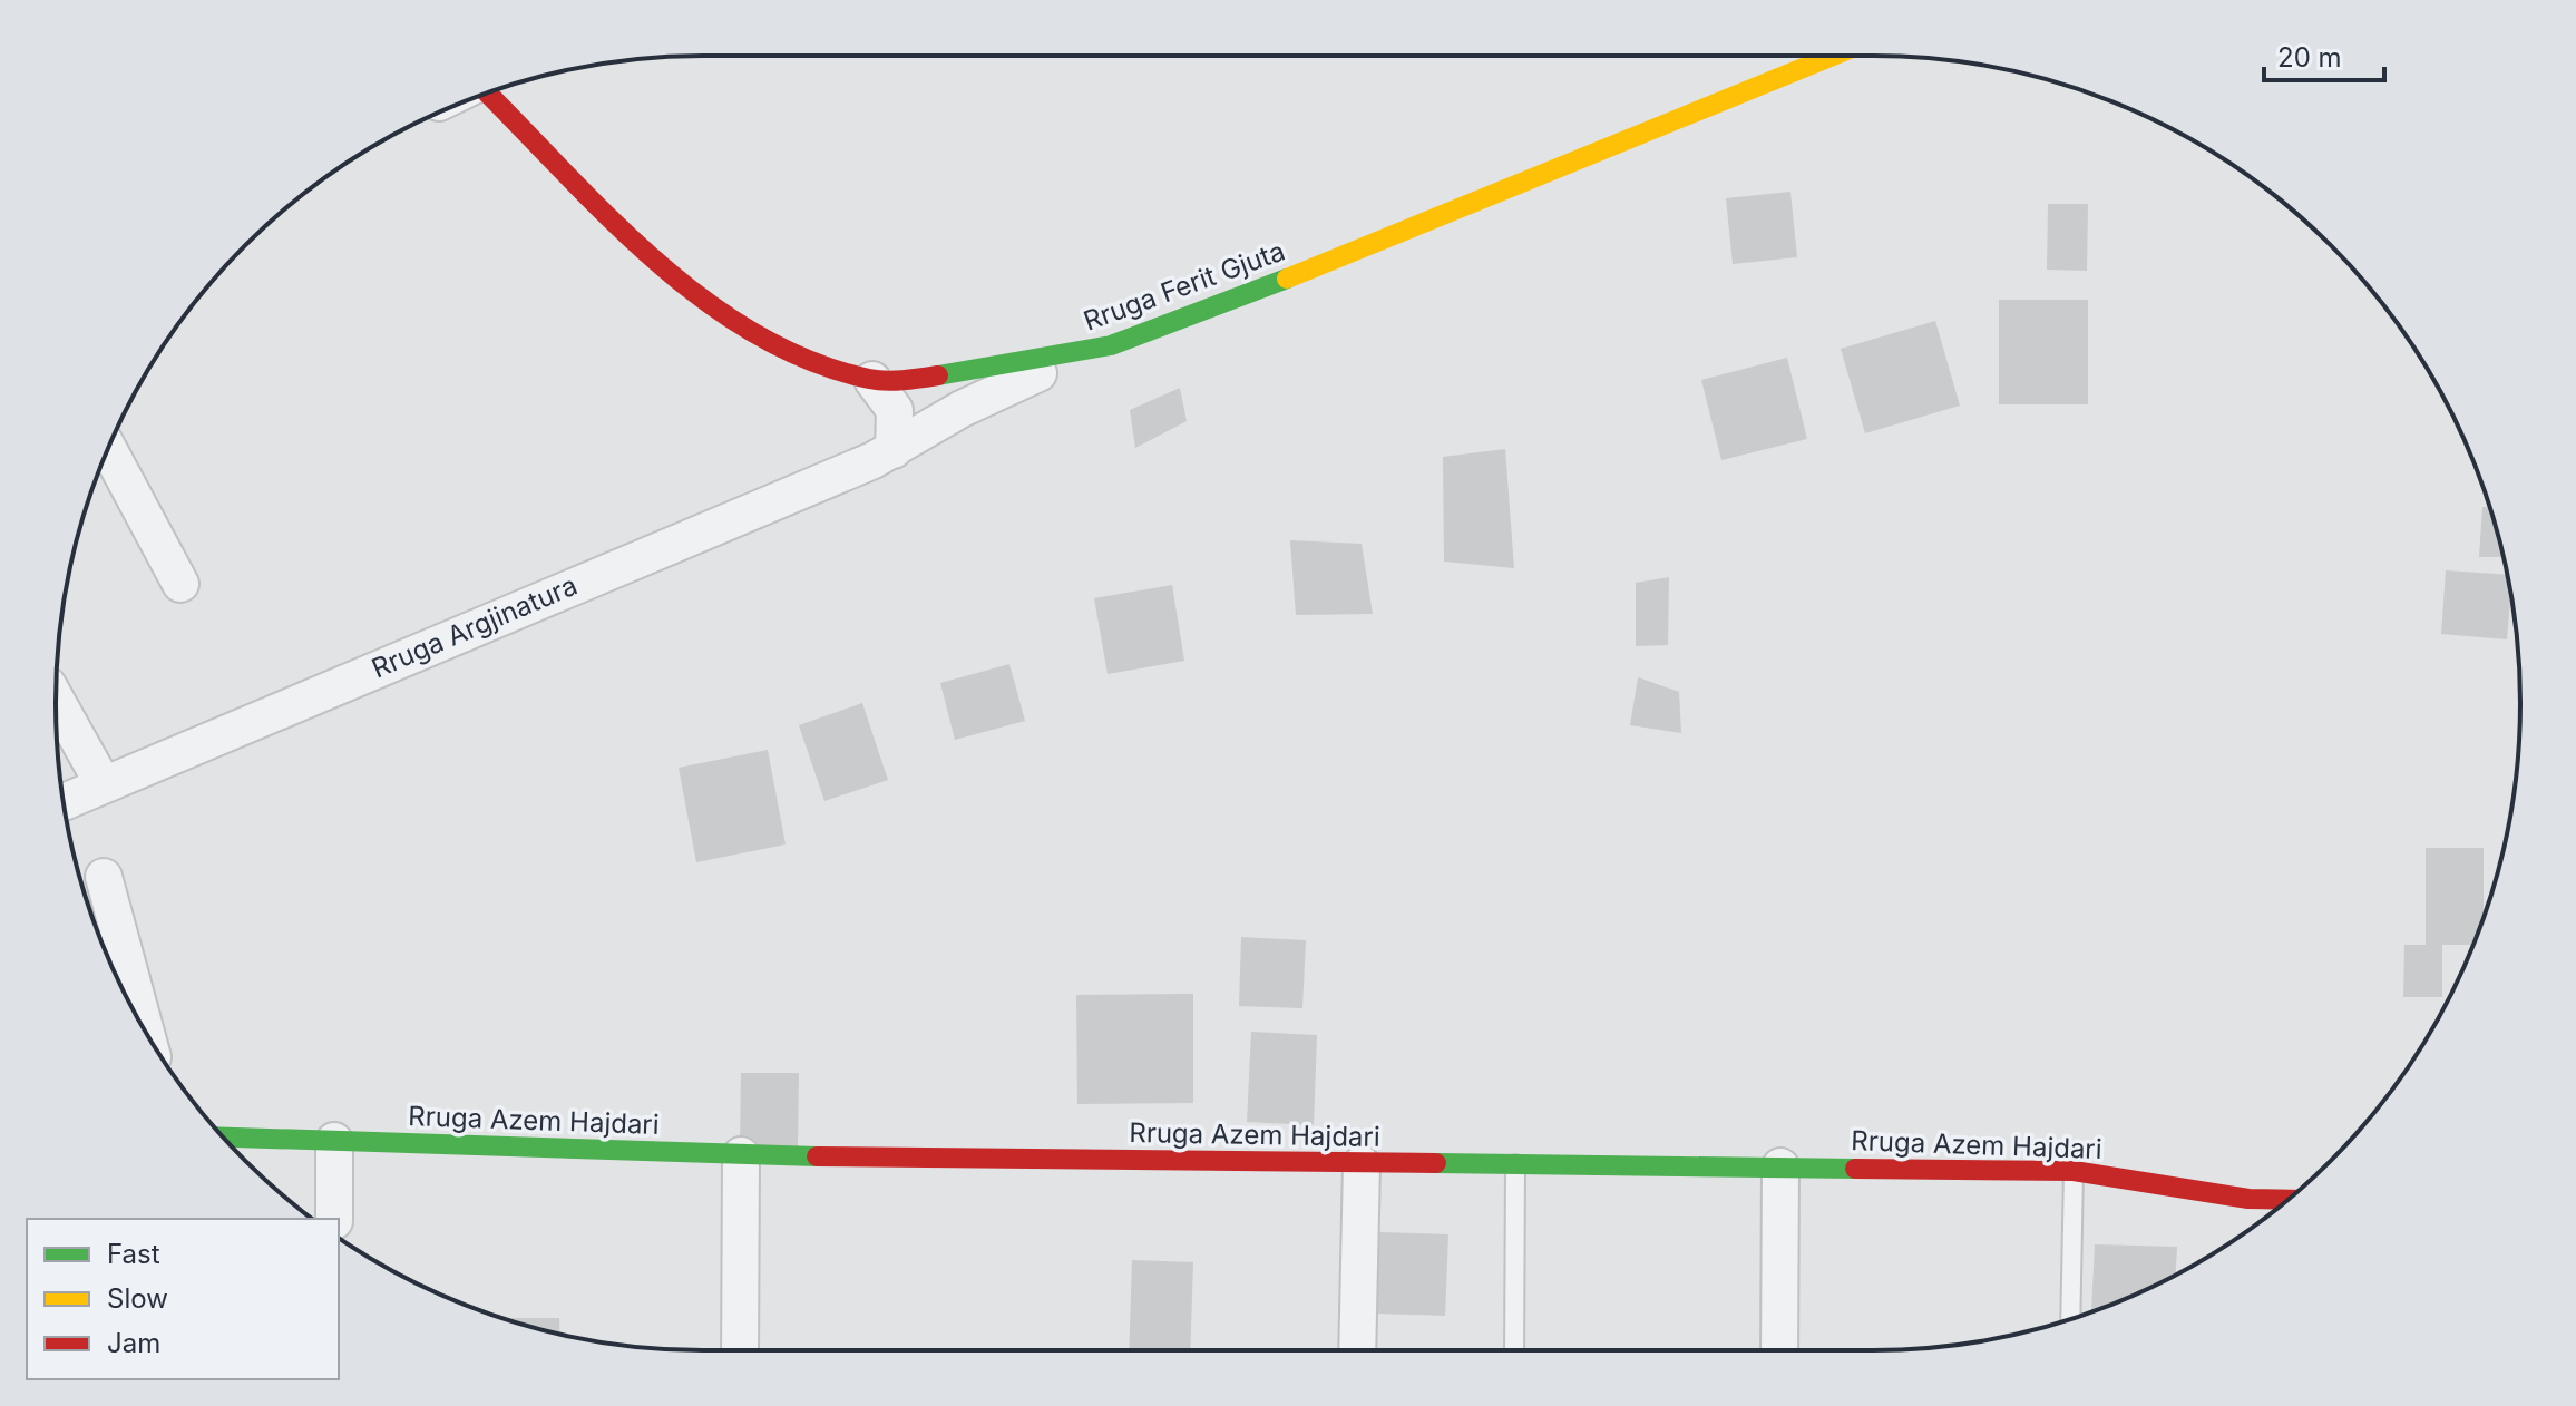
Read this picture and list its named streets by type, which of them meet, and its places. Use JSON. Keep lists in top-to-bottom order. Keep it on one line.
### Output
{"streets":{"street":["Rruga Ferit Gjuta","Rruga Argjinatura","Rruga Azem Hajdari"]},"crossings":[["Rruga Ferit Gjuta","Rruga Argjinatura"]],"legend":["Fast","Slow","Jam"],"scale_bar":"20 m"}
